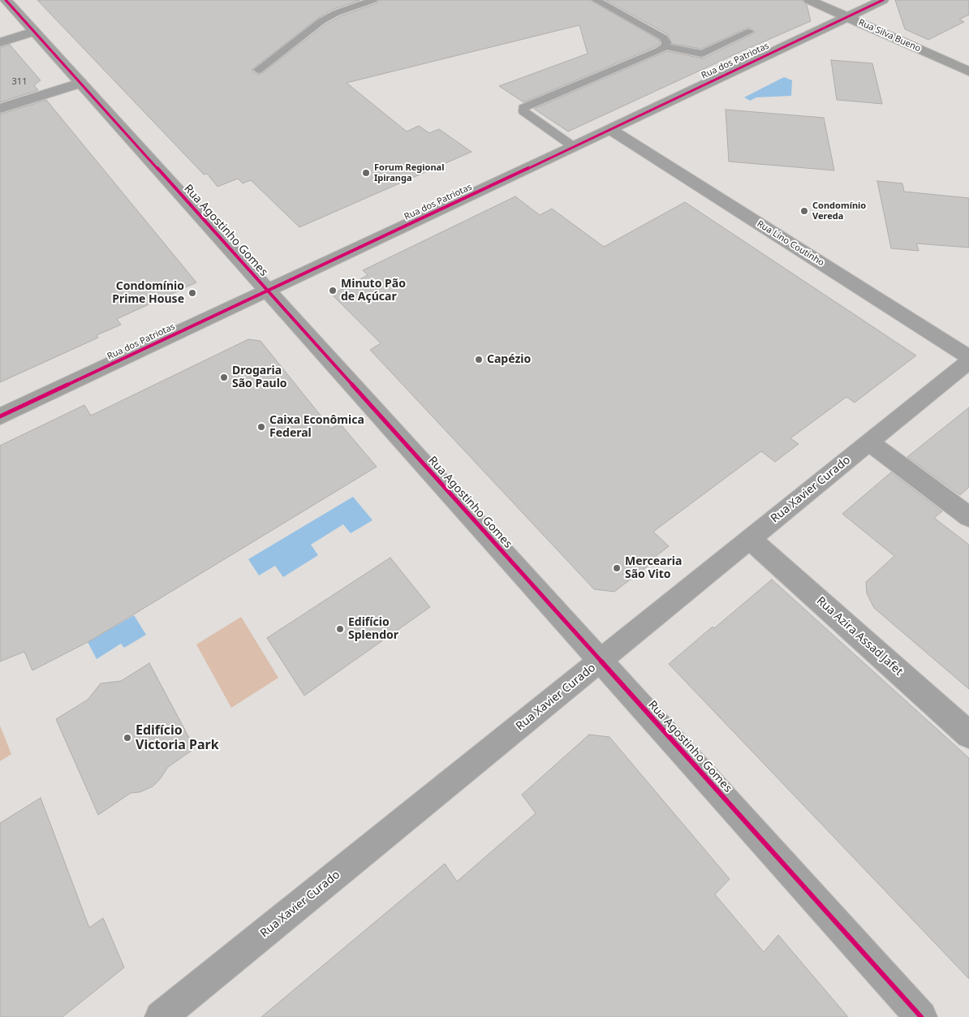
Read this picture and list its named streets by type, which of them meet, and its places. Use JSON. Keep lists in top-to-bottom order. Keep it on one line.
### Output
{"streets":{"main road":["Rua Silva Bueno","Rua dos Patriotas"],"street":["Rua Agostinho Gomes","Rua Lino Coutinho","Rua Xavier Curado","Rua Azira Assad Jafet"]},"crossings":[["Rua Silva Bueno","Rua dos Patriotas"],["Rua dos Patriotas","Rua Agostinho Gomes"],["Rua dos Patriotas","Rua Lino Coutinho"],["Rua Agostinho Gomes","Rua Xavier Curado"],["Rua Xavier Curado","Rua Azira Assad Jafet"]],"places":["Forum Regional Ipiranga","Condomínio Vereda","Minuto Pão de Açúcar","Condomínio Prime House","Capézio","Drogaria São Paulo","Caixa Econômica Federal","Mercearia São Vito","Edifício Splendor","Edifício Victoria Park"],"house_numbers":["311"]}
